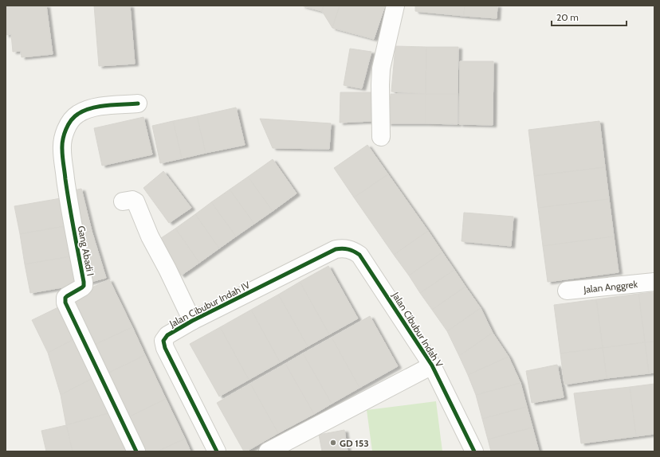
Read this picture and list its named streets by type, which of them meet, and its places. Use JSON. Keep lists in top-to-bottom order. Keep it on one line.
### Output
{"streets":{"street":["Gang Abadi I","Jalan Anggrek","Jalan Cibubur Indah IV","Jalan Cibubur Indah V"]},"crossings":[["Jalan Cibubur Indah IV","Jalan Cibubur Indah V"]],"places":["GD 153"],"scale_bar":"20 m"}
